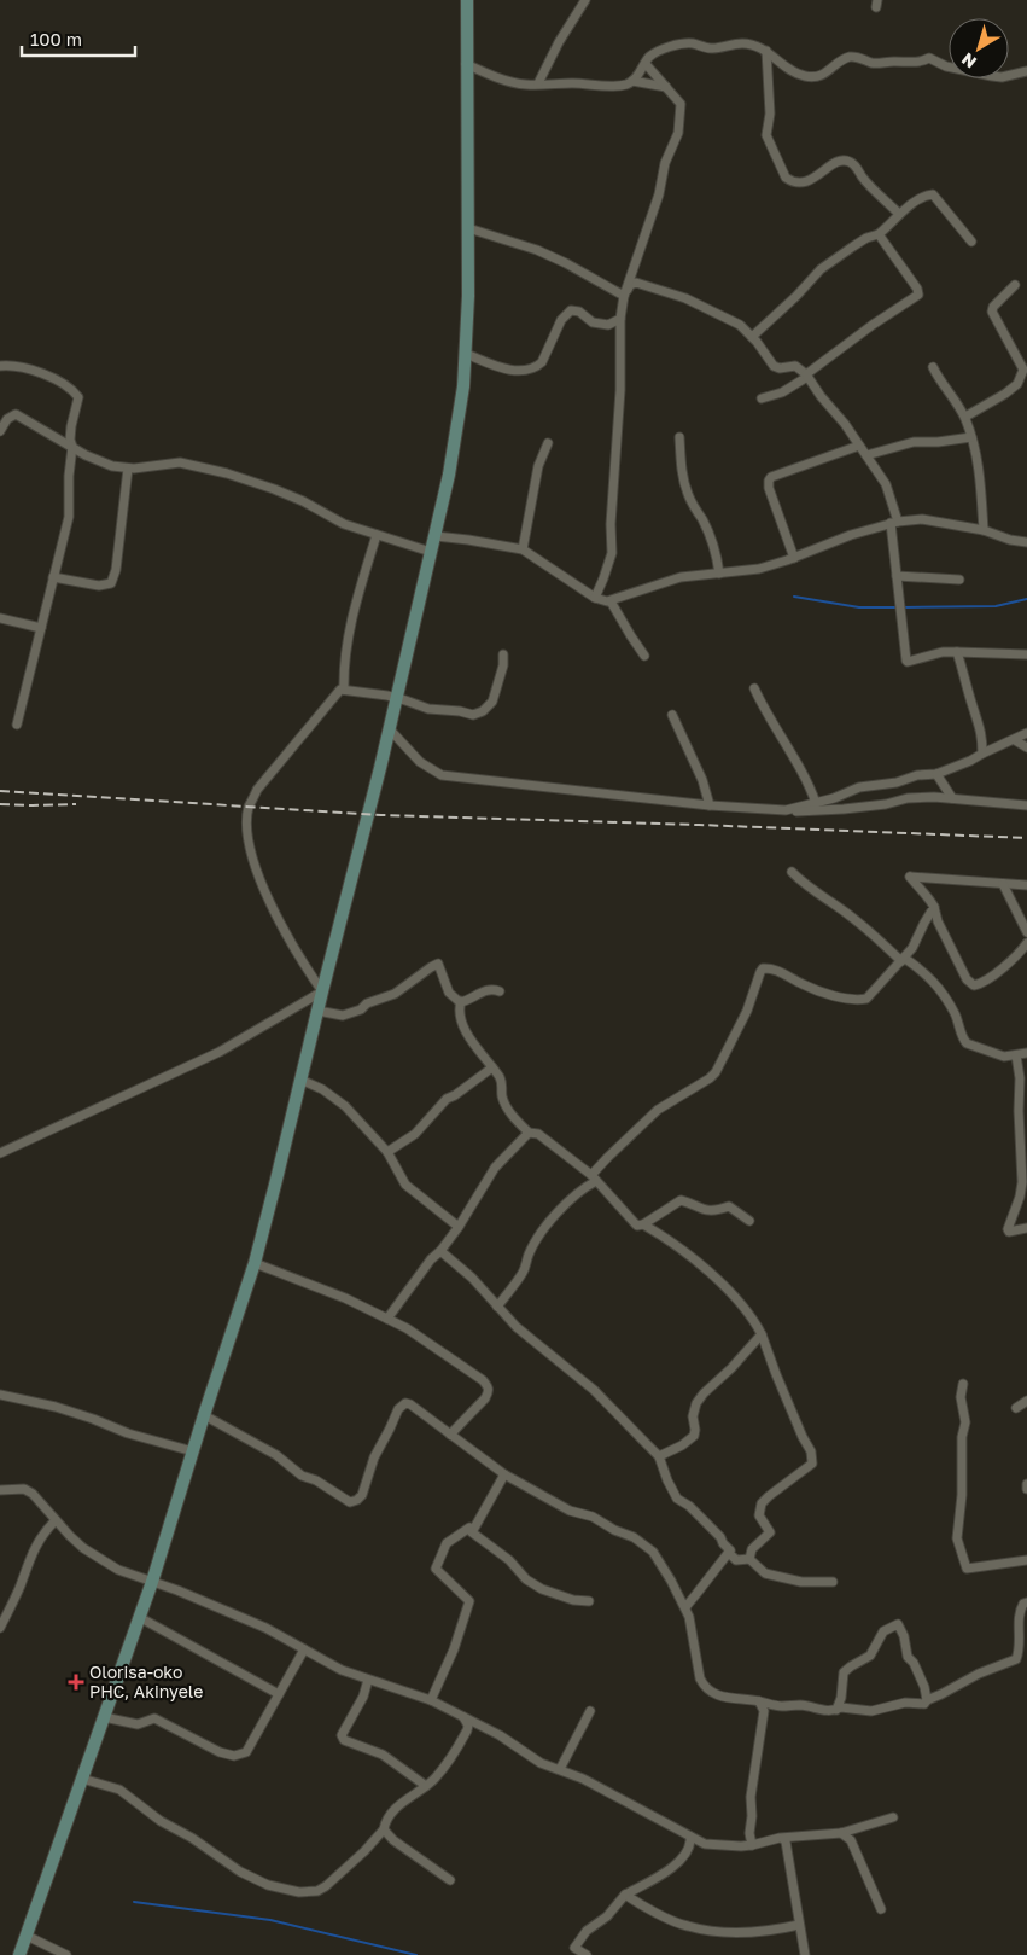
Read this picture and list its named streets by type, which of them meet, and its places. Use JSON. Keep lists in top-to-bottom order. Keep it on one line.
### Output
{"places":{"health":["Olorisa-oko PHC, Akinyele"]},"scale_bar":"100 m","north":"bottom left"}
